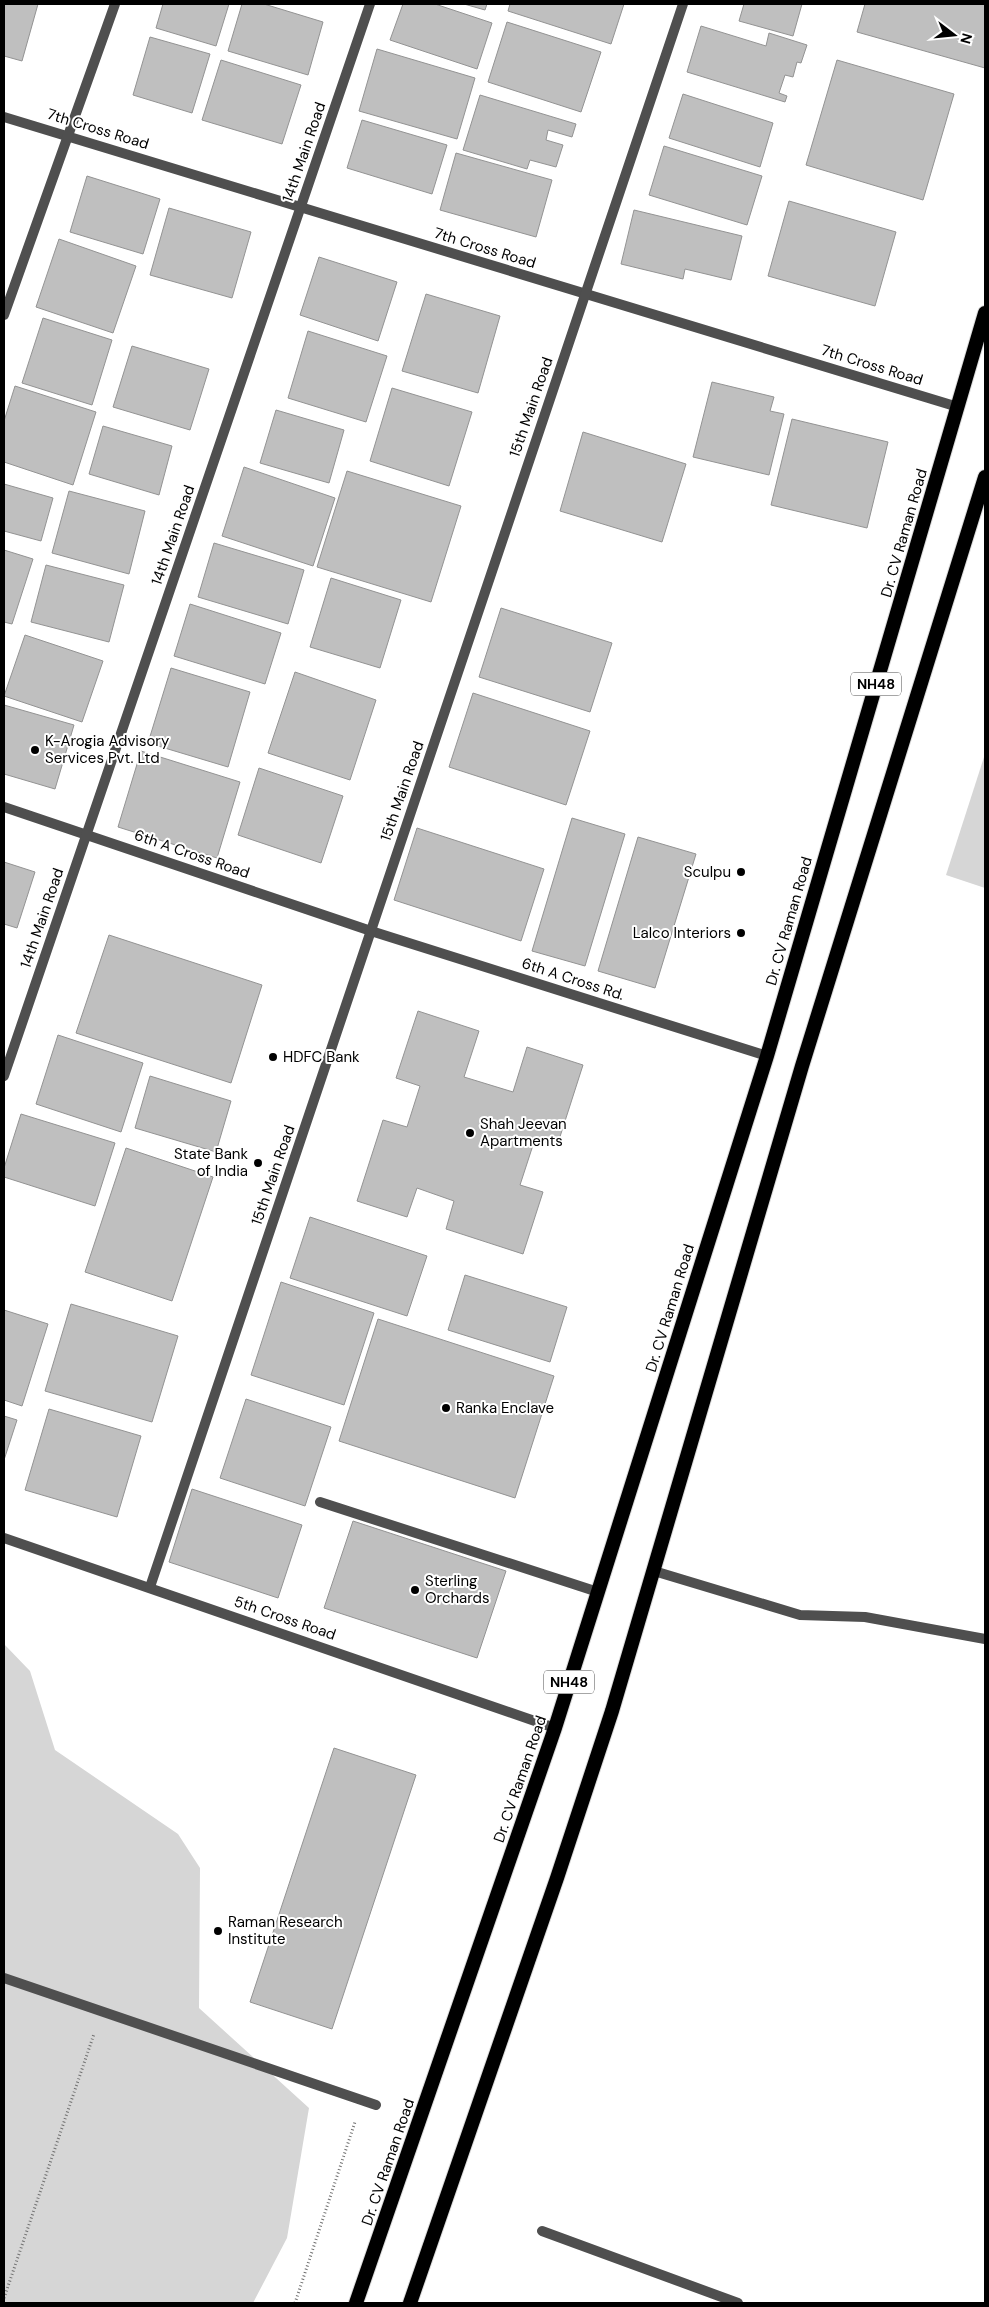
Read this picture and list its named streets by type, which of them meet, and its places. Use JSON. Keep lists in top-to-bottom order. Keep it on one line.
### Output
{"streets":{"highway":["Dr. CV Raman Road","NH48"],"street":["7th Cross Road","14th Main Road","15th Main Road","6th A Cross Road","6th A Cross Rd.","5th Cross Road"]},"crossings":[["7th Cross Road","14th Main Road"],["7th Cross Road","15th Main Road"],["7th Cross Road","Dr. CV Raman Road"],["14th Main Road","6th A Cross Road"],["15th Main Road","6th A Cross Road"],["15th Main Road","6th A Cross Rd."],["15th Main Road","5th Cross Road"],["Dr. CV Raman Road","6th A Cross Rd."],["Dr. CV Raman Road","5th Cross Road"],["6th A Cross Road","6th A Cross Rd."]],"places":["K-Arogia Advisory Services Pvt. Ltd","Sculpu","Lalco Interiors","HDFC Bank","Shah Jeevan Apartments","State Bank of India","Ranka Enclave","Sterling Orchards","Raman Research Institute"],"north":"right"}
